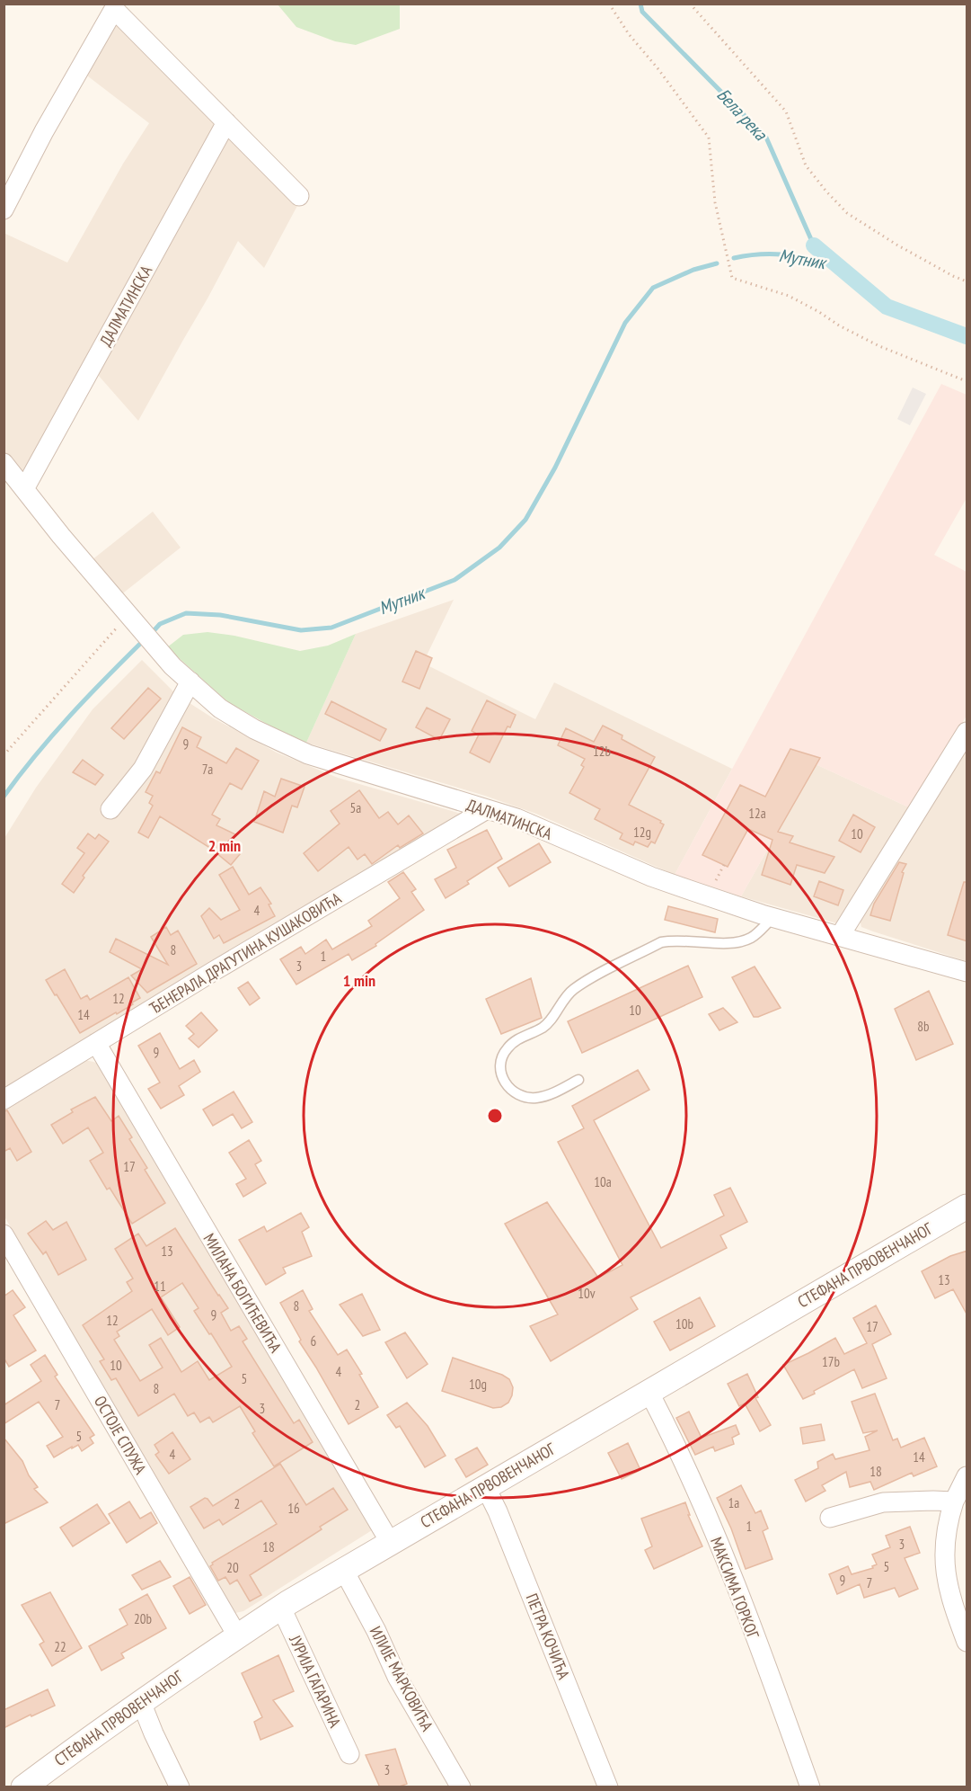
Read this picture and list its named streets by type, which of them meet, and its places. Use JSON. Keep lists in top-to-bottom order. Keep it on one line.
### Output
{"streets":{"street":["ДАЛМАТИНСКА","ЂЕНЕРАЛА ДРАГУТИНА КУШАКОВИЋА","СТЕФАНА ПРВОВЕНЧАНОГ","МИЛАНА БОГИЋЕВИЋА","ОСТОЈЕ СПУЖА","МАКСИМА ГОРКОГ","ПЕТРА КОЧИЋА","ИЛИЈЕ МАРКОВИЋА","ЈУРИЈА ГАГАРИНА"]},"crossings":[["ДАЛМАТИНСКА","ЂЕНЕРАЛА ДРАГУТИНА КУШАКОВИЋА"],["ЂЕНЕРАЛА ДРАГУТИНА КУШАКОВИЋА","МИЛАНА БОГИЋЕВИЋА"],["СТЕФАНА ПРВОВЕНЧАНОГ","МИЛАНА БОГИЋЕВИЋА"],["СТЕФАНА ПРВОВЕНЧАНОГ","ОСТОЈЕ СПУЖА"],["СТЕФАНА ПРВОВЕНЧАНОГ","МАКСИМА ГОРКОГ"],["СТЕФАНА ПРВОВЕНЧАНОГ","ПЕТРА КОЧИЋА"],["СТЕФАНА ПРВОВЕНЧАНОГ","ИЛИЈЕ МАРКОВИЋА"],["СТЕФАНА ПРВОВЕНЧАНОГ","ЈУРИЈА ГАГАРИНА"]],"water":["Бела река","Мутник"],"house_numbers":["9","12b","7a","5a","12a","12g","10","4","8","1","3","12","10","14","8b","9","17","10a","13","13","11","10v","8","9","12","10b","17","6","17b","10","4","5","10g","8","7","2","3","5","4","14","18","1a","2","16","1","3","18","5","20","9","7","20b","22","3"],"rings":["2 min","1 min"]}
